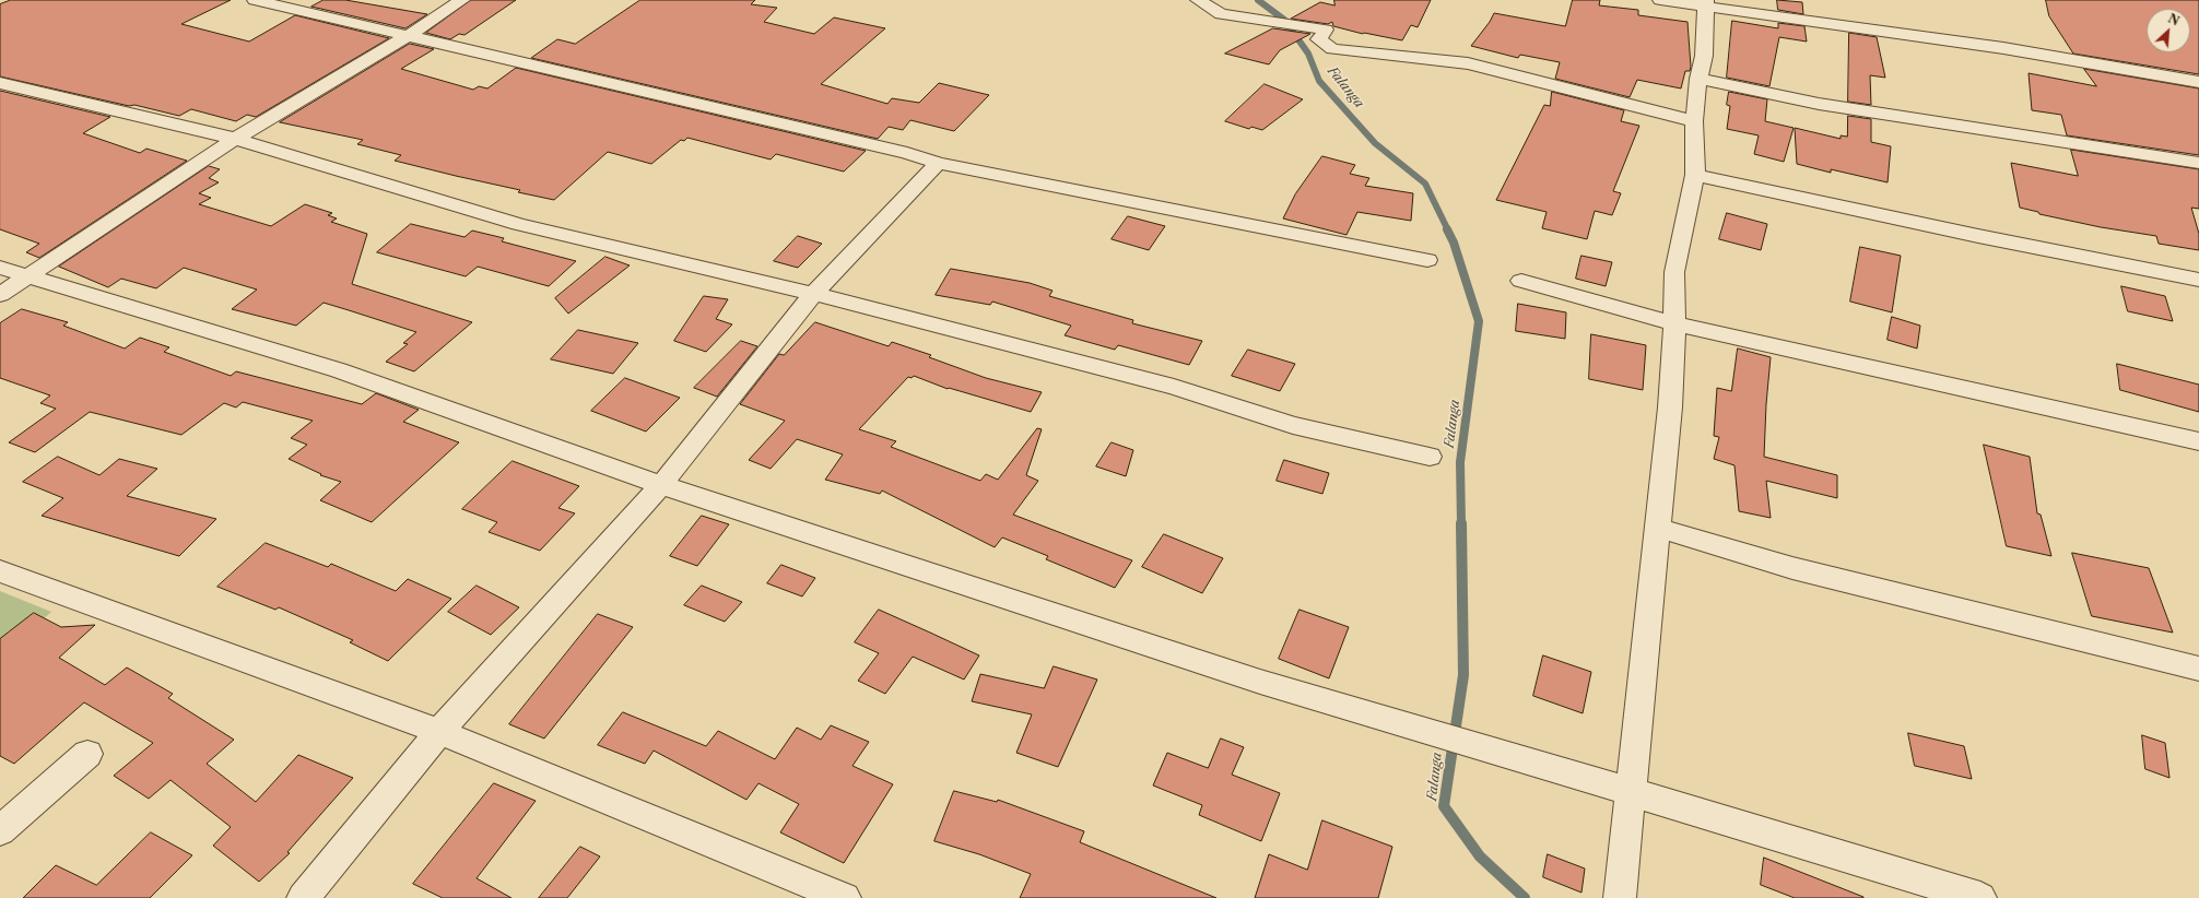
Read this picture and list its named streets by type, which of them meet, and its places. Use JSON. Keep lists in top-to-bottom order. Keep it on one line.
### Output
{"water":["Falanga"],"north":"top right"}
